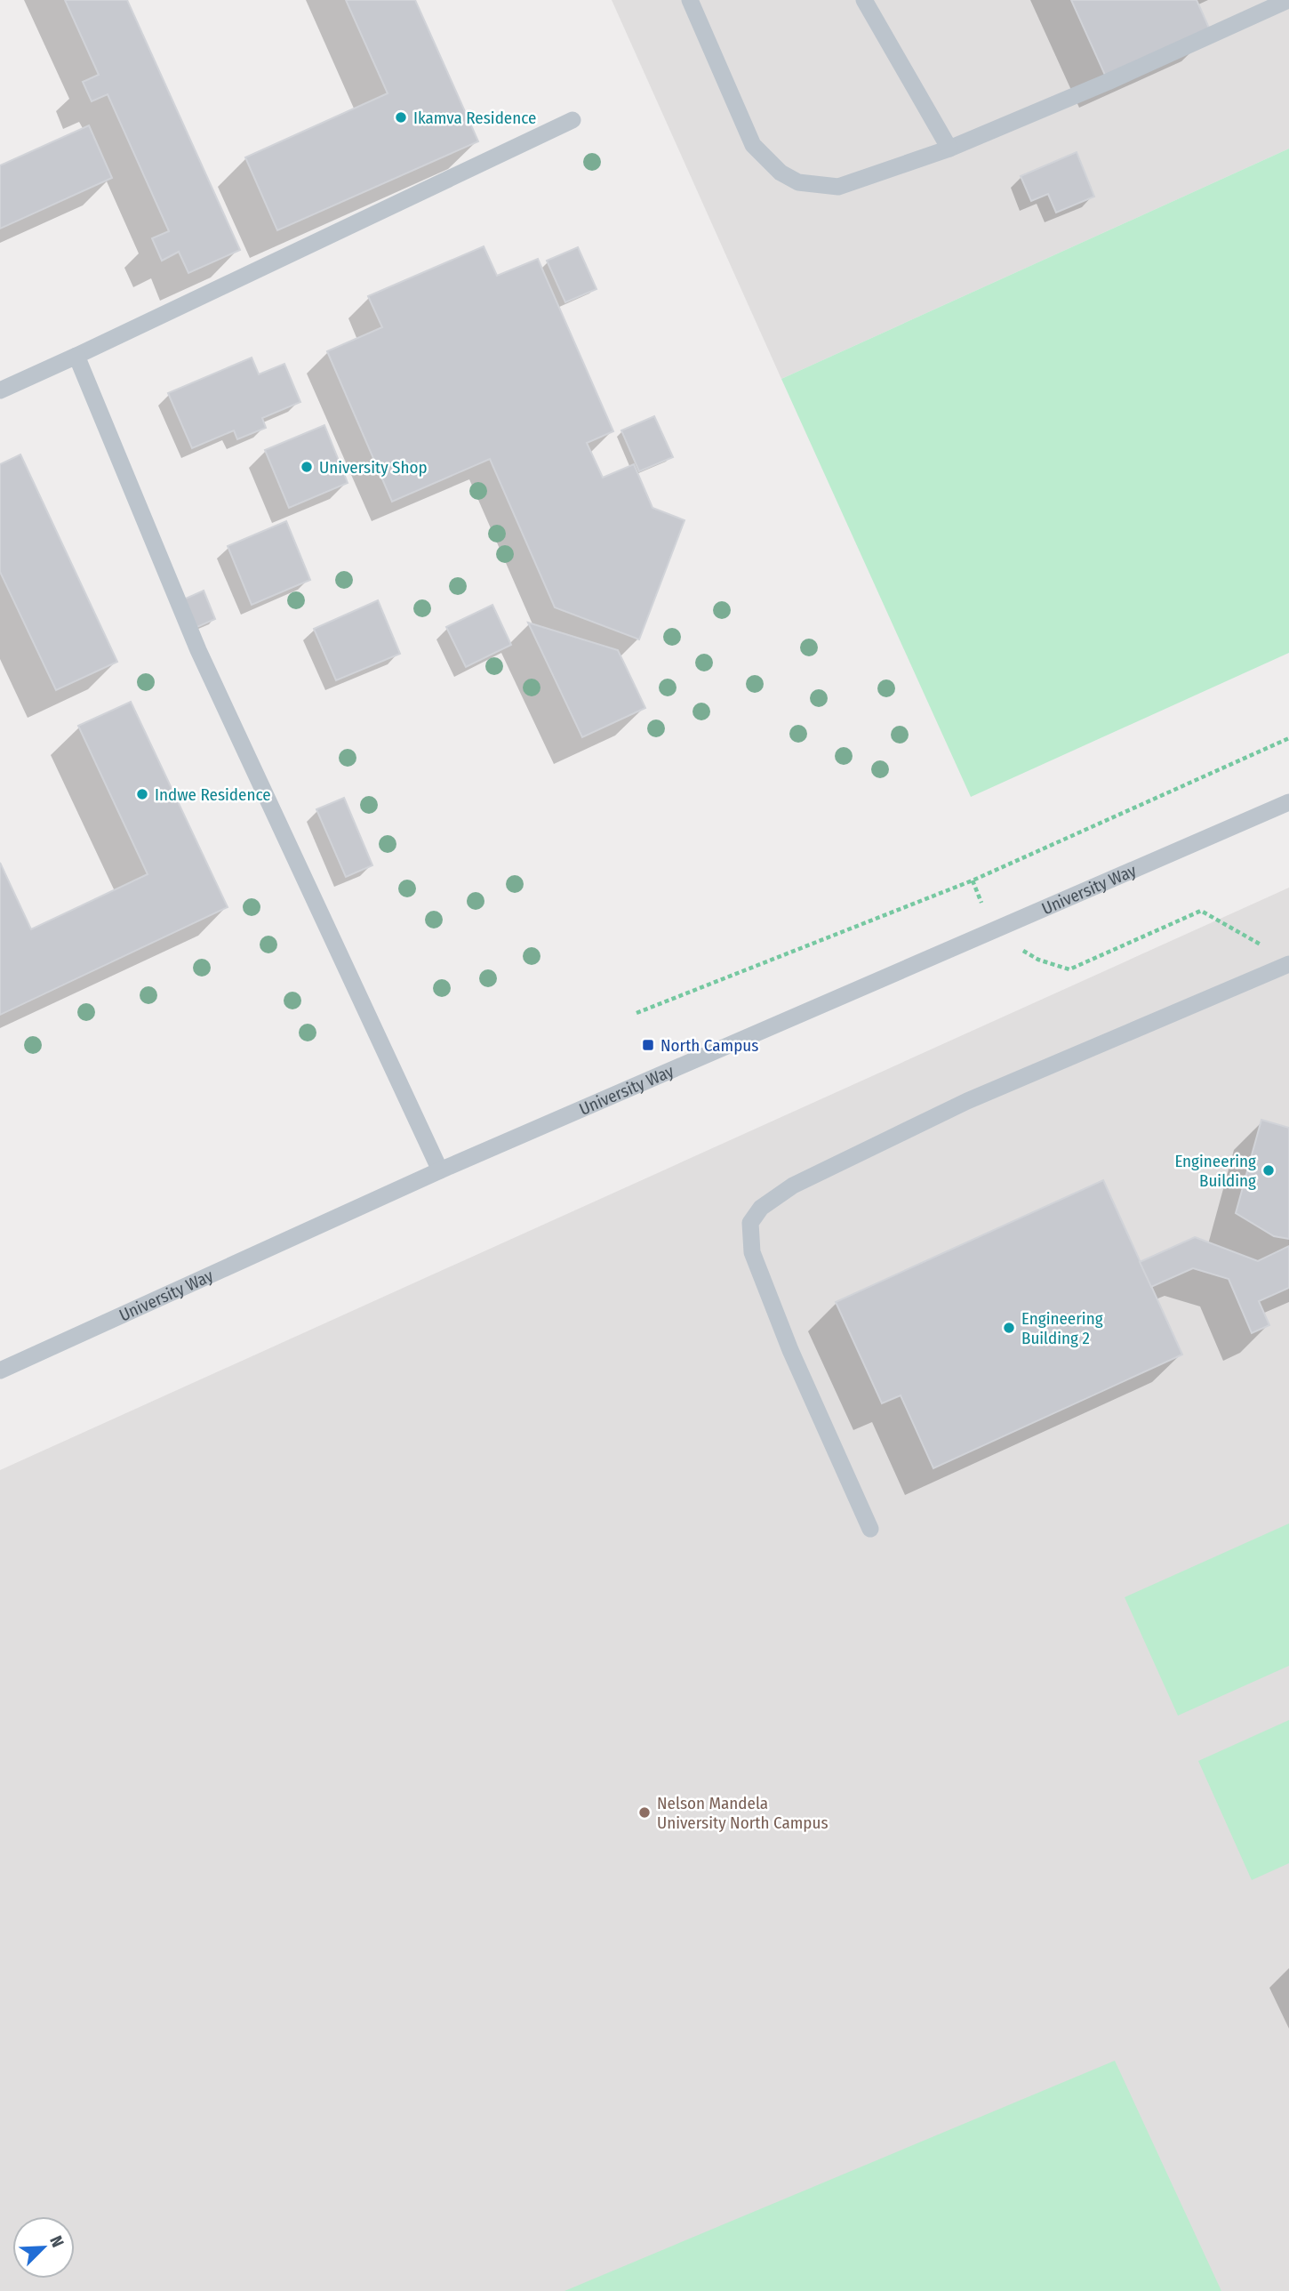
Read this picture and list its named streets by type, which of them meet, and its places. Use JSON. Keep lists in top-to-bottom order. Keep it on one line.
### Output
{"streets":{"lane":["University Way"]},"places":{"other":["Ikamva Residence","University Shop","Indwe Residence","Engineering Building","Engineering Building 2","Nelson Mandela University North Campus"],"transit":["North Campus"]},"north":"top right"}
